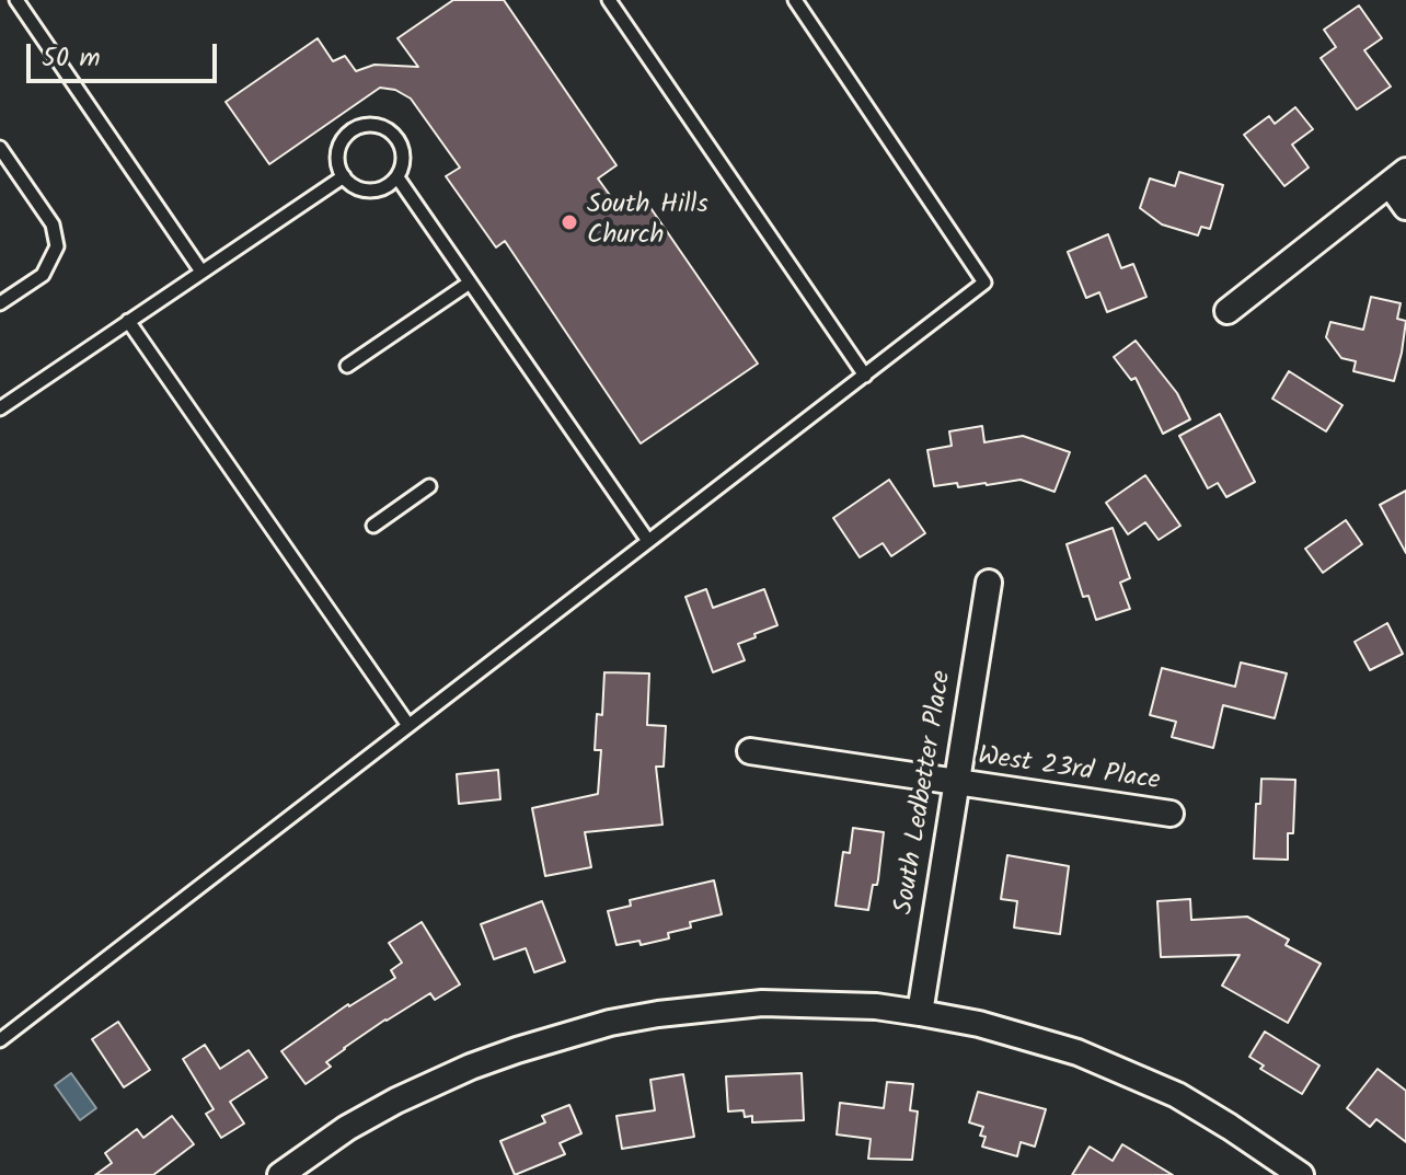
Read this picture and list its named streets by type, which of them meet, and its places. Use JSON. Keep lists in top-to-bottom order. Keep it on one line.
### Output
{"streets":{"street":["West 23rd Place","South Ledbetter Place"]},"crossings":[["West 23rd Place","South Ledbetter Place"]],"places":["South Hills Church"],"scale_bar":"50 m"}
